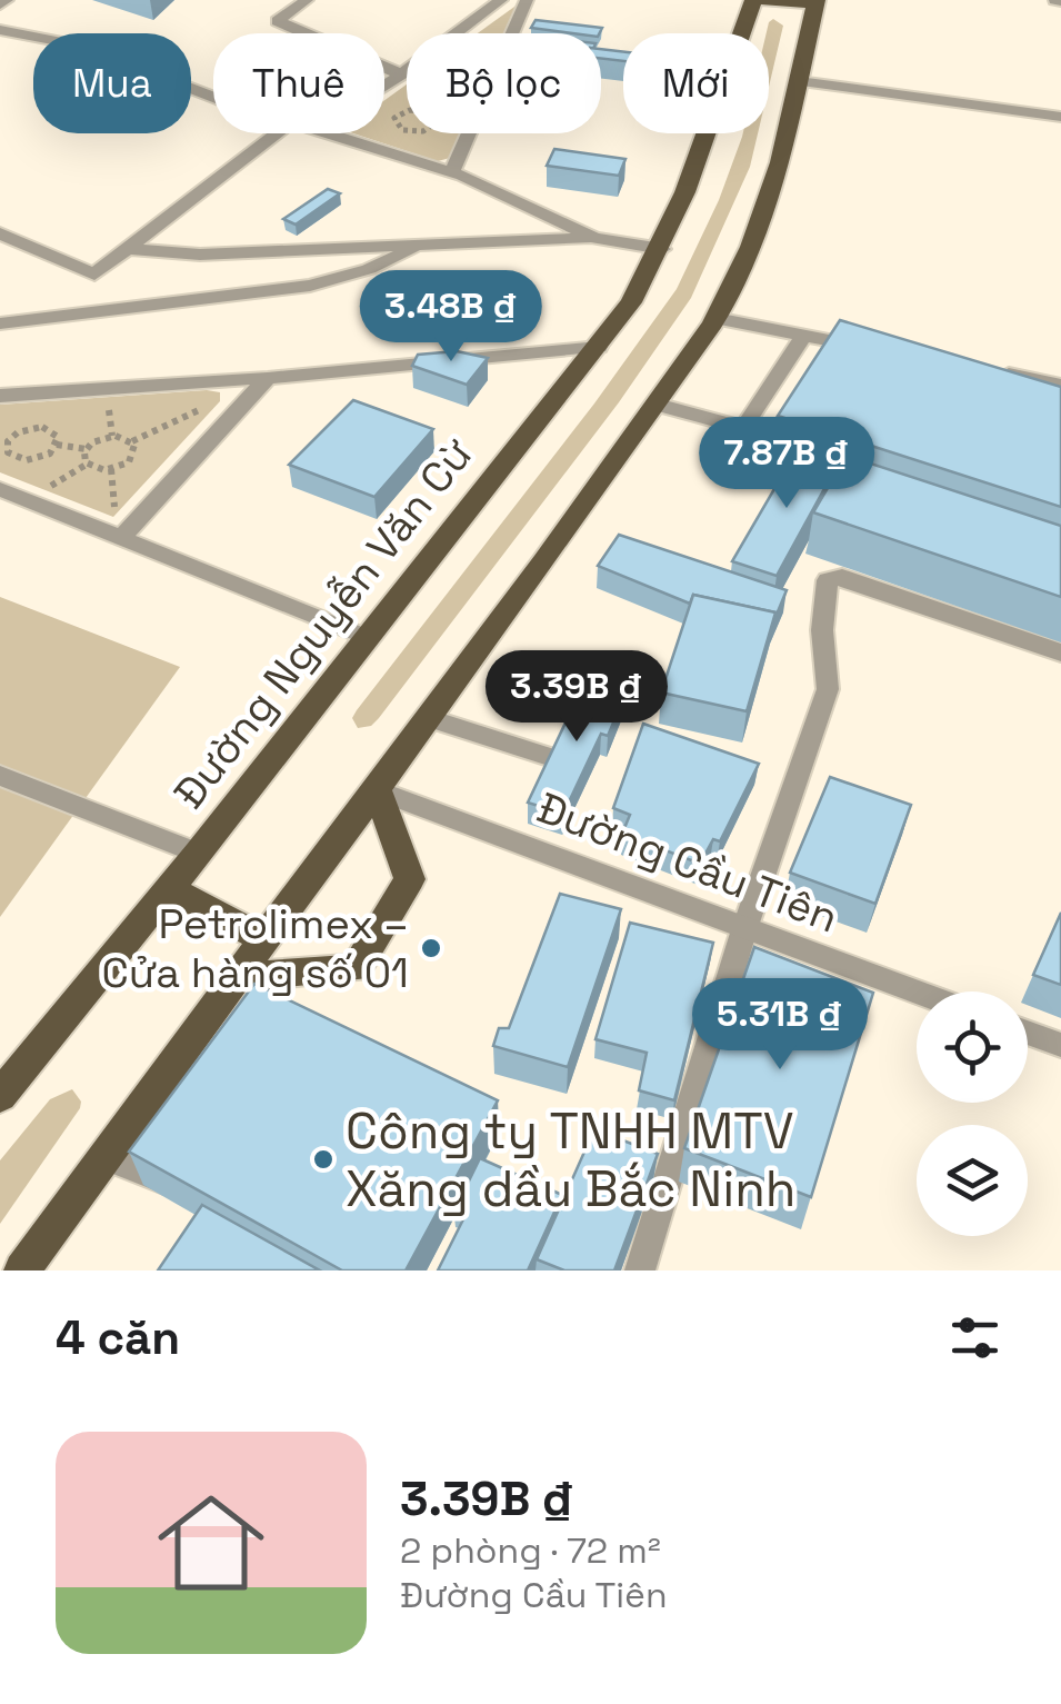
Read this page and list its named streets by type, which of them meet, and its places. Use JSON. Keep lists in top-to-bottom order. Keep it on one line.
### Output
{"streets":{"main road":["Đường Nguyễn Văn Cừ"],"street":["Đường Cầu Tiên"]},"places":["Petrolimex – Cửa hàng số 01","Công ty TNHH MTV Xăng dầu Bắc Ninh"],"page":{"chip":["Mua","Thuê","Bộ lọc","Mới"],"price":["3.48B ₫","7.87B ₫","3.39B ₫","5.31B ₫"],"heading":"4 căn","list":[{"name":"3.39B ₫","note":"2 phòng · 72 m² · Đường Cầu Tiên"}]}}
